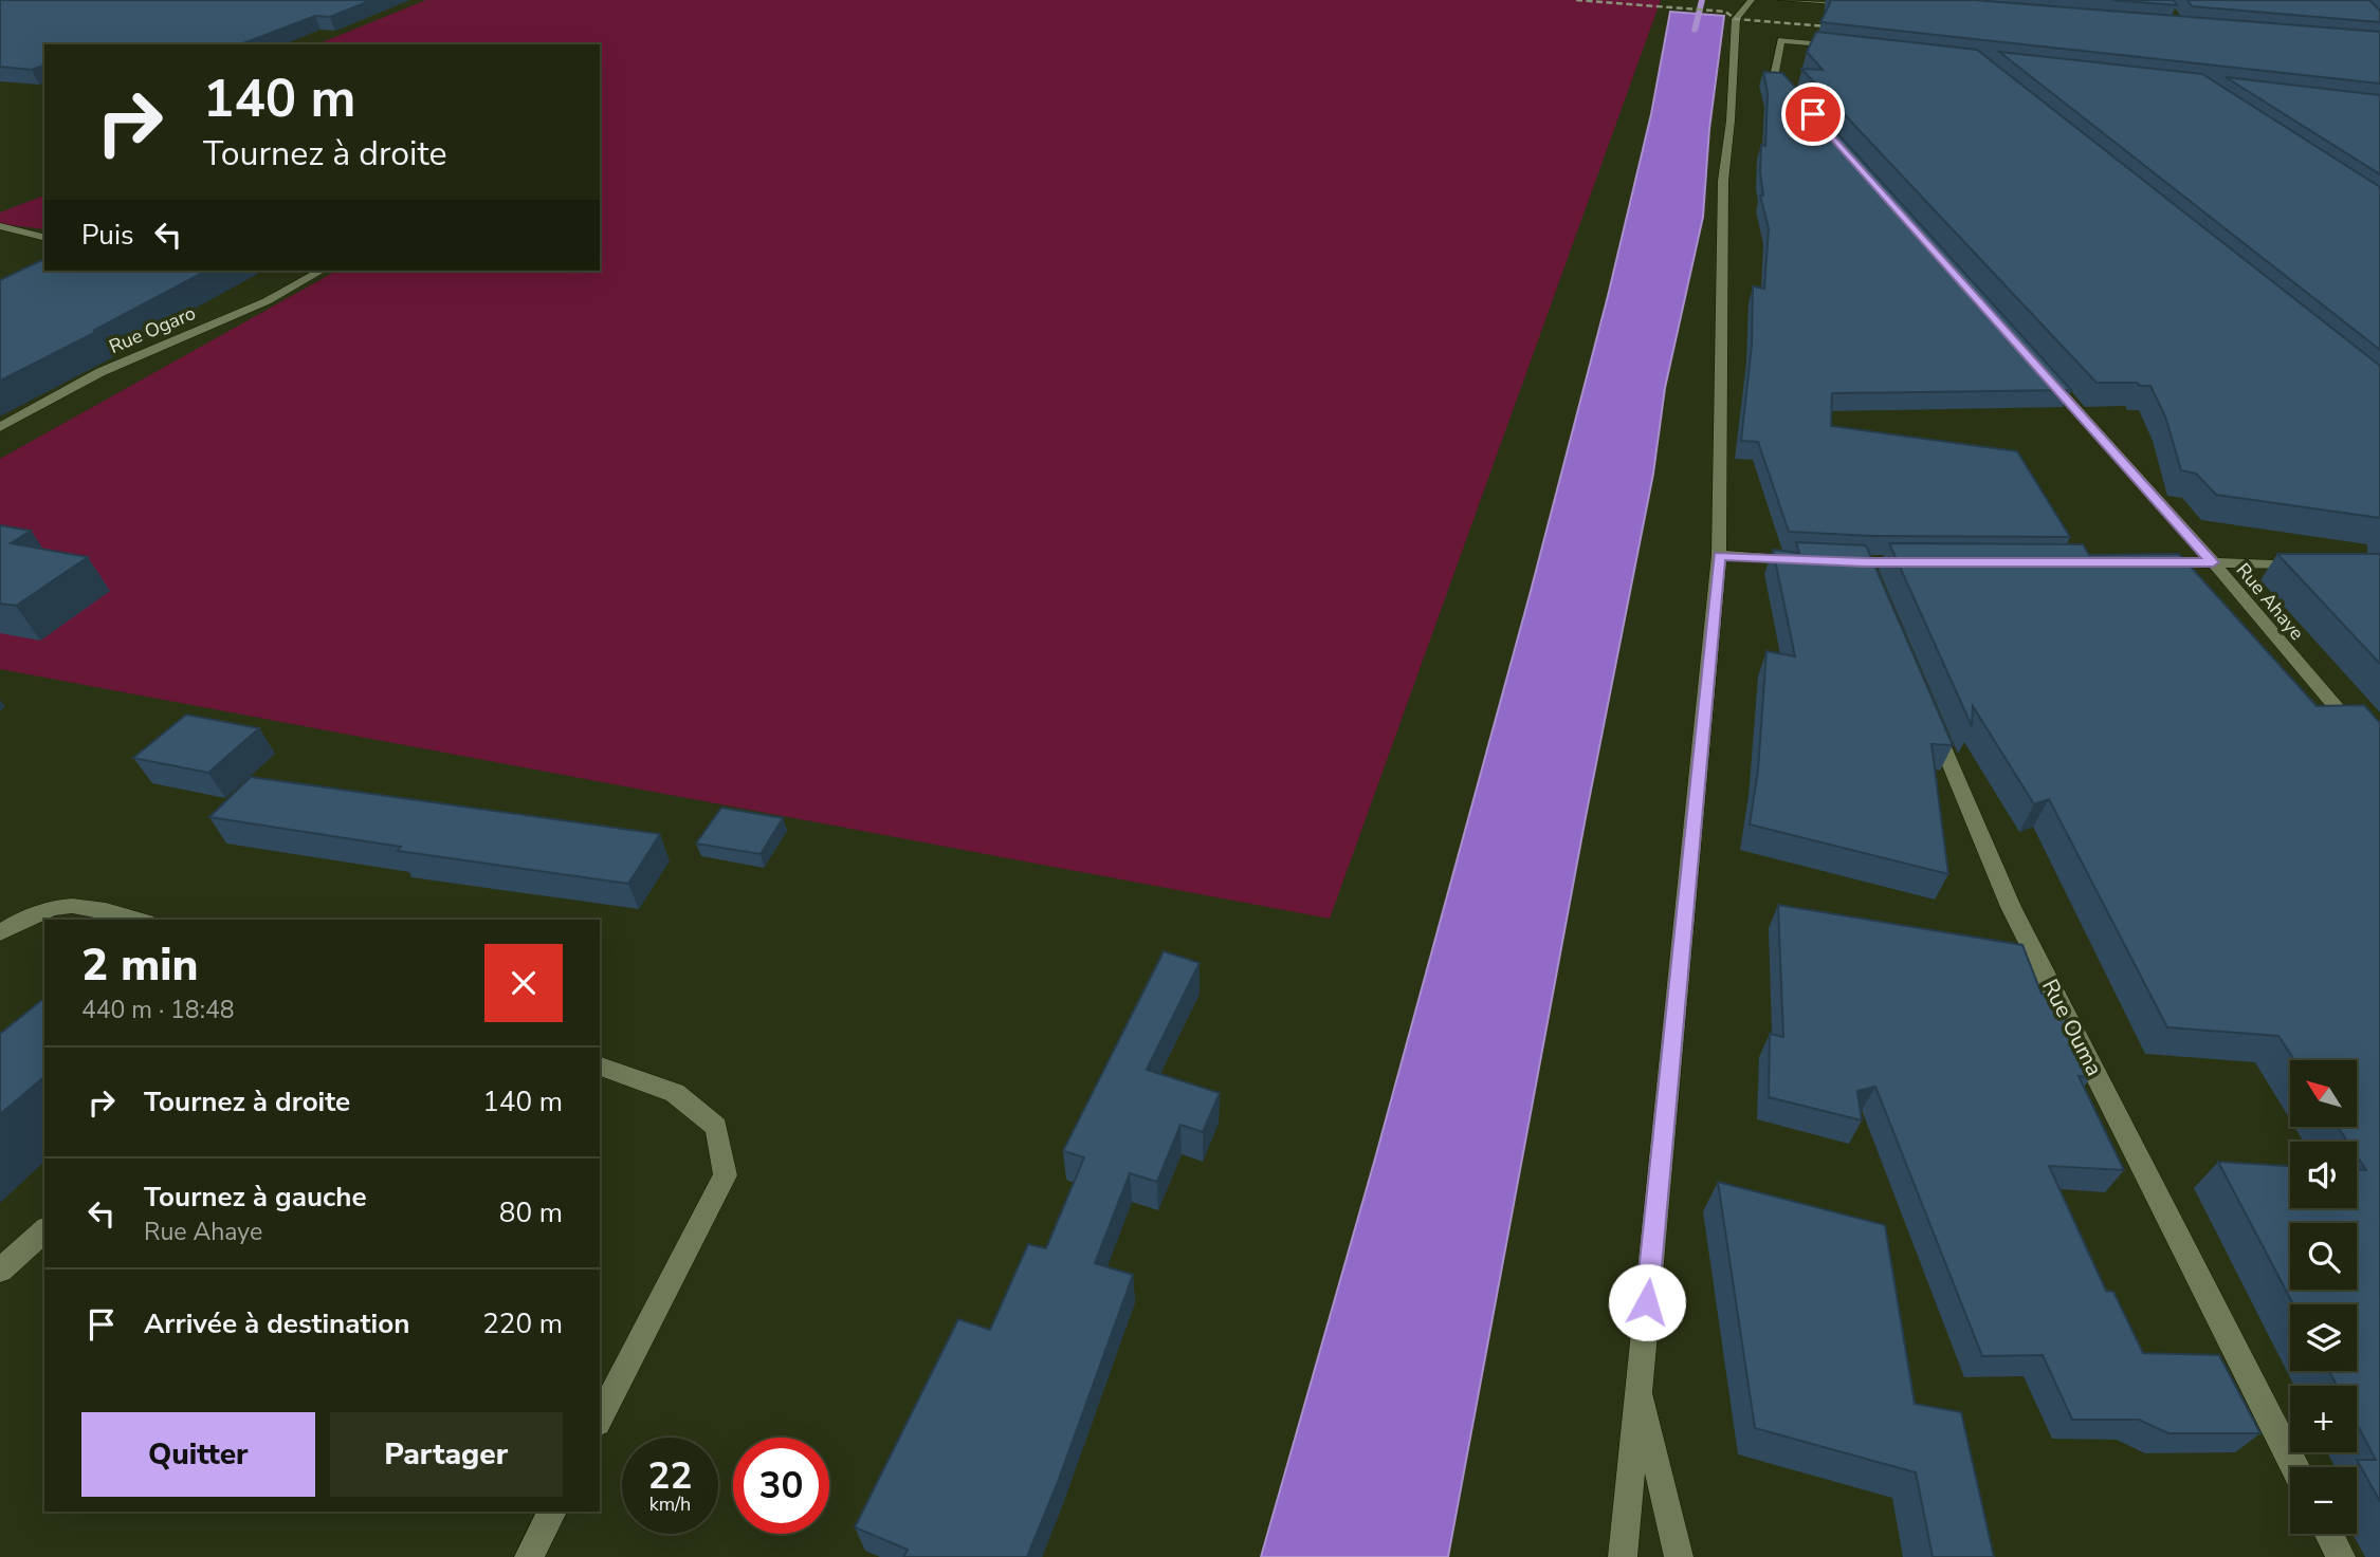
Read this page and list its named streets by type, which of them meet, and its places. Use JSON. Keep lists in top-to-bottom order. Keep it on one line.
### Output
{"streets":{"street":["Rue Ogaro","Rue Ahaye","Rue Ouma"]},"north":"top left","page":{"turn":["140 m","Tournez à droite"],"then":"Puis","heading":["2 min","440 m · 18:48"],"list":[{"name":"Tournez à droite","value":"140 m"},{"name":"Tournez à gauche","note":"Rue Ahaye","value":"80 m"},{"name":"Arrivée à destination","value":"220 m"}],"map_buttons":["+","−"],"buttons":["Quitter","Partager"],"speed":"22 km/h","limit":"30"}}
